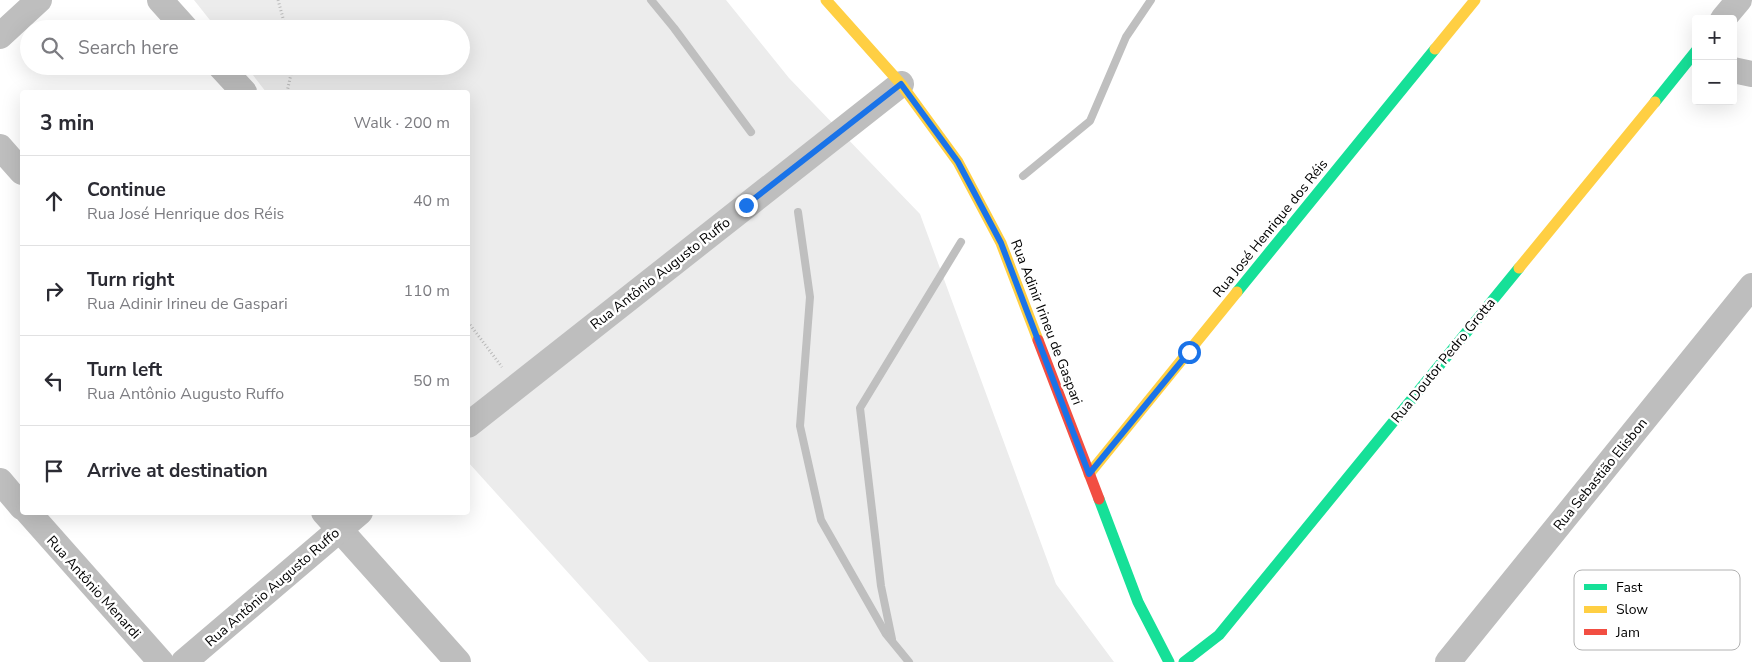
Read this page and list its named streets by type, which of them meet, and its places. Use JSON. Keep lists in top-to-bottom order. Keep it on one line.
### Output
{"streets":{"street":["Rua José Henrique dos Réis","Rua Antônio Augusto Ruffo","Rua Adinir Irineu de Gaspari","Rua Doutor Pedro Grotta","Rua Sebastião Elisbon","Rua Antônio Menardi"]},"crossings":[["Rua José Henrique dos Réis","Rua Adinir Irineu de Gaspari"],["Rua Antônio Augusto Ruffo","Rua Adinir Irineu de Gaspari"]],"legend":["Fast","Slow","Jam"],"page":{"map_buttons":["+","−"],"search":"Search here","heading":["3 min","Walk · 200 m"],"list":[["Continue","Rua José Henrique dos Réis","40 m"],["Turn right","Rua Adinir Irineu de Gaspari","110 m"],["Turn left","Rua Antônio Augusto Ruffo","50 m"],"Arrive at destination"]}}
